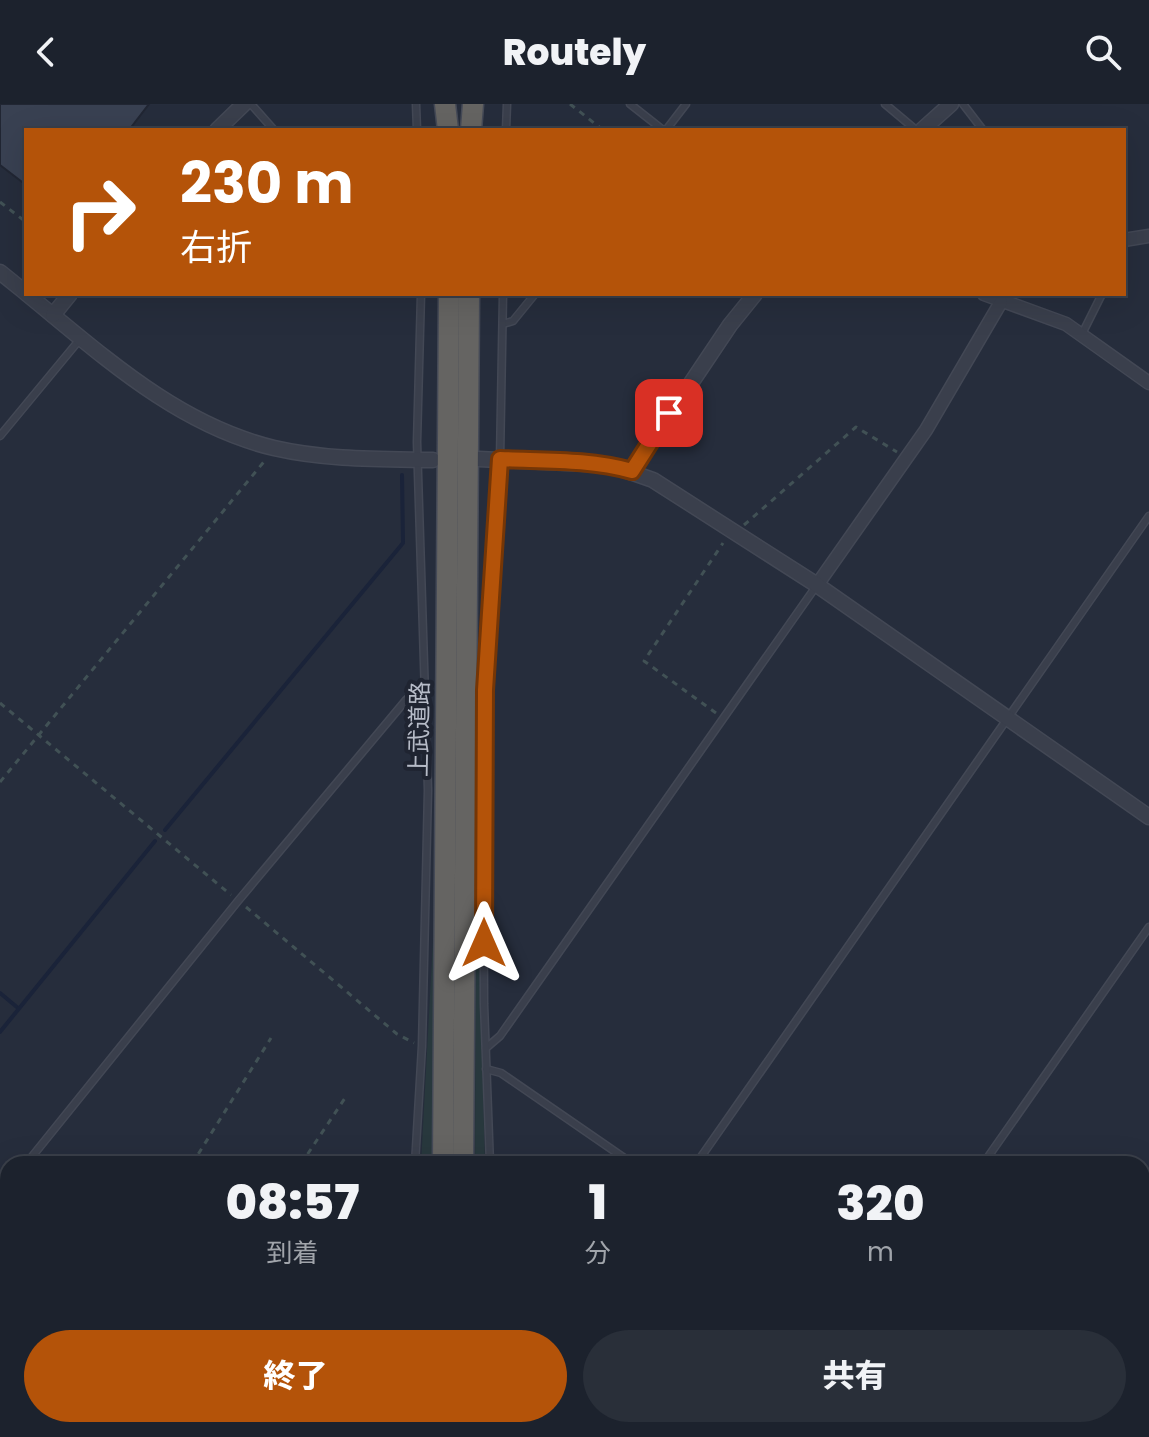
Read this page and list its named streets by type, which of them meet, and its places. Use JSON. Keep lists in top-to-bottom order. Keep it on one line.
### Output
{"streets":{"highway":["上武道路"]},"page":{"header":"Routely","turn":["230 m","右折"],"eta":["08:57","到着","1","分","320","m"],"buttons":["終了","共有"]}}
